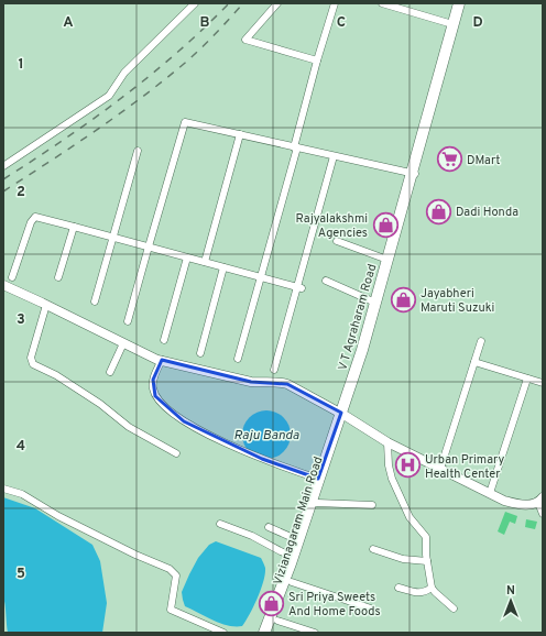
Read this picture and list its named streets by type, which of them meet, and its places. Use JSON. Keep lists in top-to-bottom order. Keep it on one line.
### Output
{"streets":{"main road":["V T Agraharam Road","Vizianagaram Main Road"]},"crossings":[["V T Agraharam Road","Vizianagaram Main Road"]],"water":["Raju Banda"],"places":{"supermarket":["DMart"],"shop":["Dadi Honda","Rajyalakshmi Agencies","Jayabheri Maruti Suzuki","Sri Priya Sweets And Home Foods"],"hospital":["Urban Primary Health Center"]},"north":"top","grid":{"columns":["A","B","C","D"],"rows":["1","2","3","4","5"]}}
